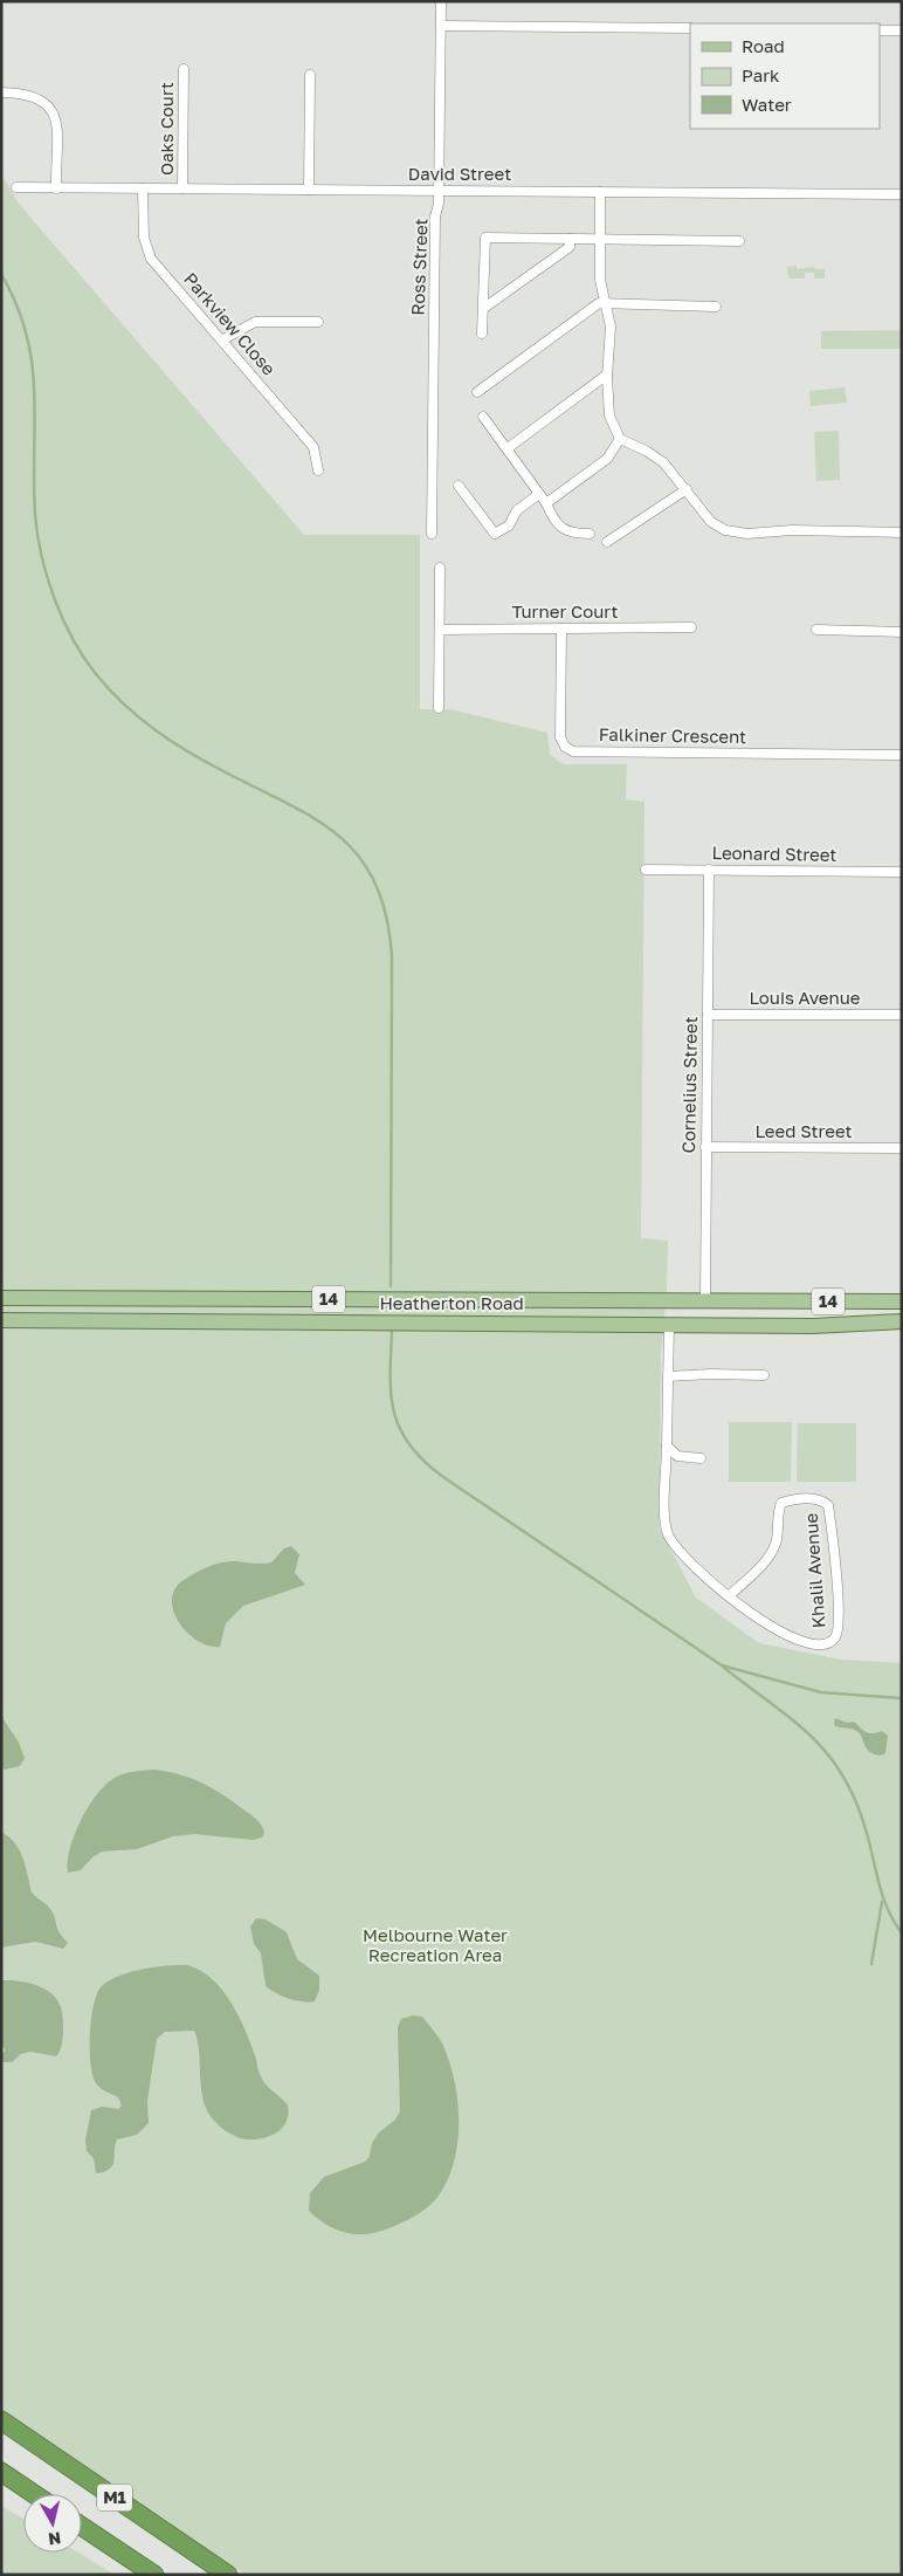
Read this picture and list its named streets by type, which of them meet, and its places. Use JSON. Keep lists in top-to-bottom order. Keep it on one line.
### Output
{"streets":{"highway":["M1"],"main road":["14","Heatherton Road"],"street":["Oaks Court","David Street","Ross Street","Parkview Close","Turner Court","Falkiner Crescent","Leonard Street","Louis Avenue","Cornelius Street","Leed Street","Khalil Avenue"]},"crossings":[["Oaks Court","David Street"],["David Street","Ross Street"],["David Street","Parkview Close"],["Turner Court","Falkiner Crescent"],["Leonard Street","Cornelius Street"],["Louis Avenue","Cornelius Street"],["Cornelius Street","Leed Street"],["Cornelius Street","Heatherton Road"],["Heatherton Road","Khalil Avenue"]],"parks":["Melbourne Water Recreation Area"],"legend":["Road","Park","Water"],"north":"bottom"}
